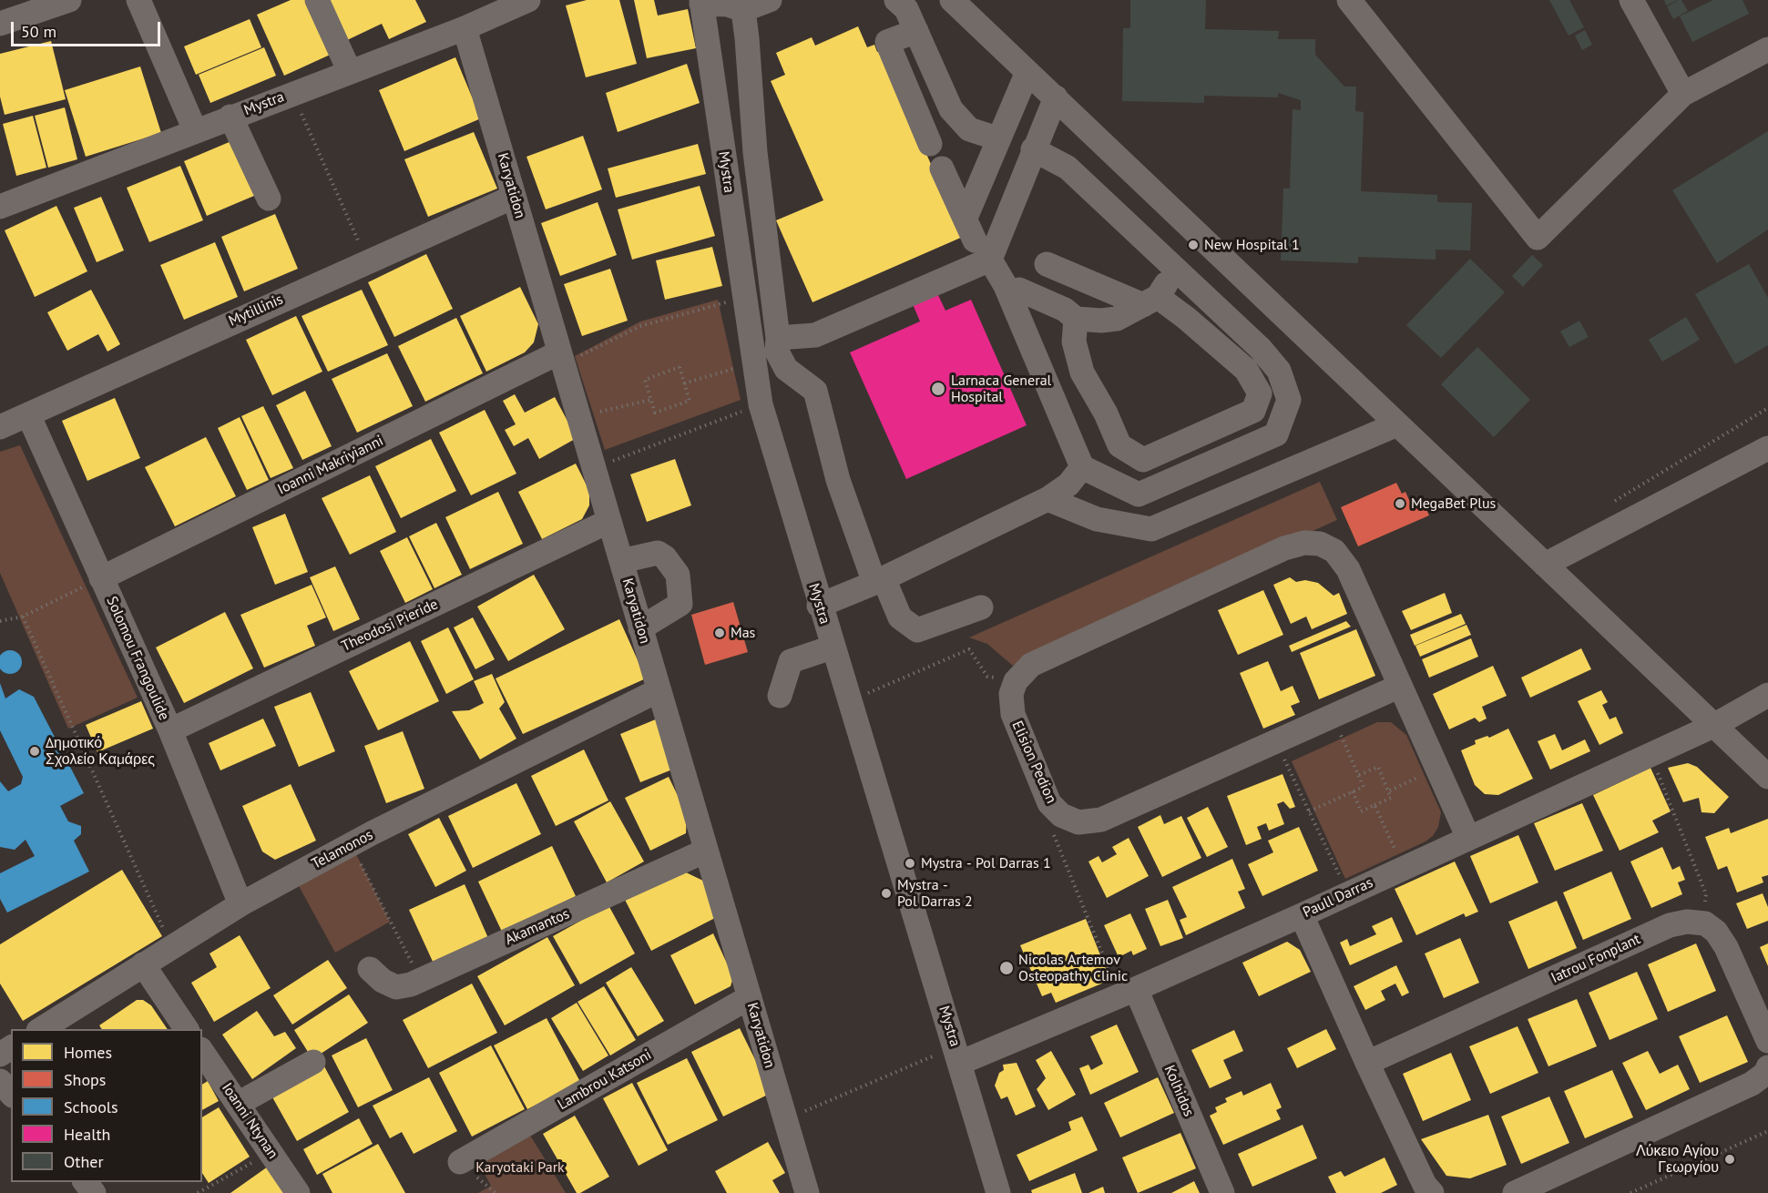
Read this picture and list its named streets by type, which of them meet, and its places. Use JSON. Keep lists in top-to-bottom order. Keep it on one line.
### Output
{"streets":{"street":["Mystra","Karyatidon","Mytillinis","Ioanni Makriyianni","Theodosi Pieride","Solomou Frangoulide","Elision Pedion","Telamonos","Paull Darras","Akamantos","Iatrou Fonplant","Lambrou Katsoni","Kolhidos","Ioanni Ntynan"]},"crossings":[["Mystra","Karyatidon"],["Mystra","Paull Darras"],["Karyatidon","Mytillinis"],["Karyatidon","Ioanni Makriyianni"],["Karyatidon","Theodosi Pieride"],["Karyatidon","Telamonos"],["Karyatidon","Akamantos"],["Karyatidon","Lambrou Katsoni"],["Mytillinis","Solomou Frangoulide"],["Ioanni Makriyianni","Solomou Frangoulide"],["Theodosi Pieride","Solomou Frangoulide"],["Solomou Frangoulide","Telamonos"],["Paull Darras","Kolhidos"]],"parks":["Karyotaki Park"],"places":["New Hospital 1","Larnaca General Hospital","MegaBet Plus","Mas","Δημοτικό Σχολείο Καμάρες","Mystra - Pol Darras 1","Mystra - Pol Darras 2","Nicolas Artemov Osteopathy Clinic","Λύκειο Αγίου Γεωργίου"],"legend":["Homes","Shops","Schools","Health","Other"],"scale_bar":"50 m"}
